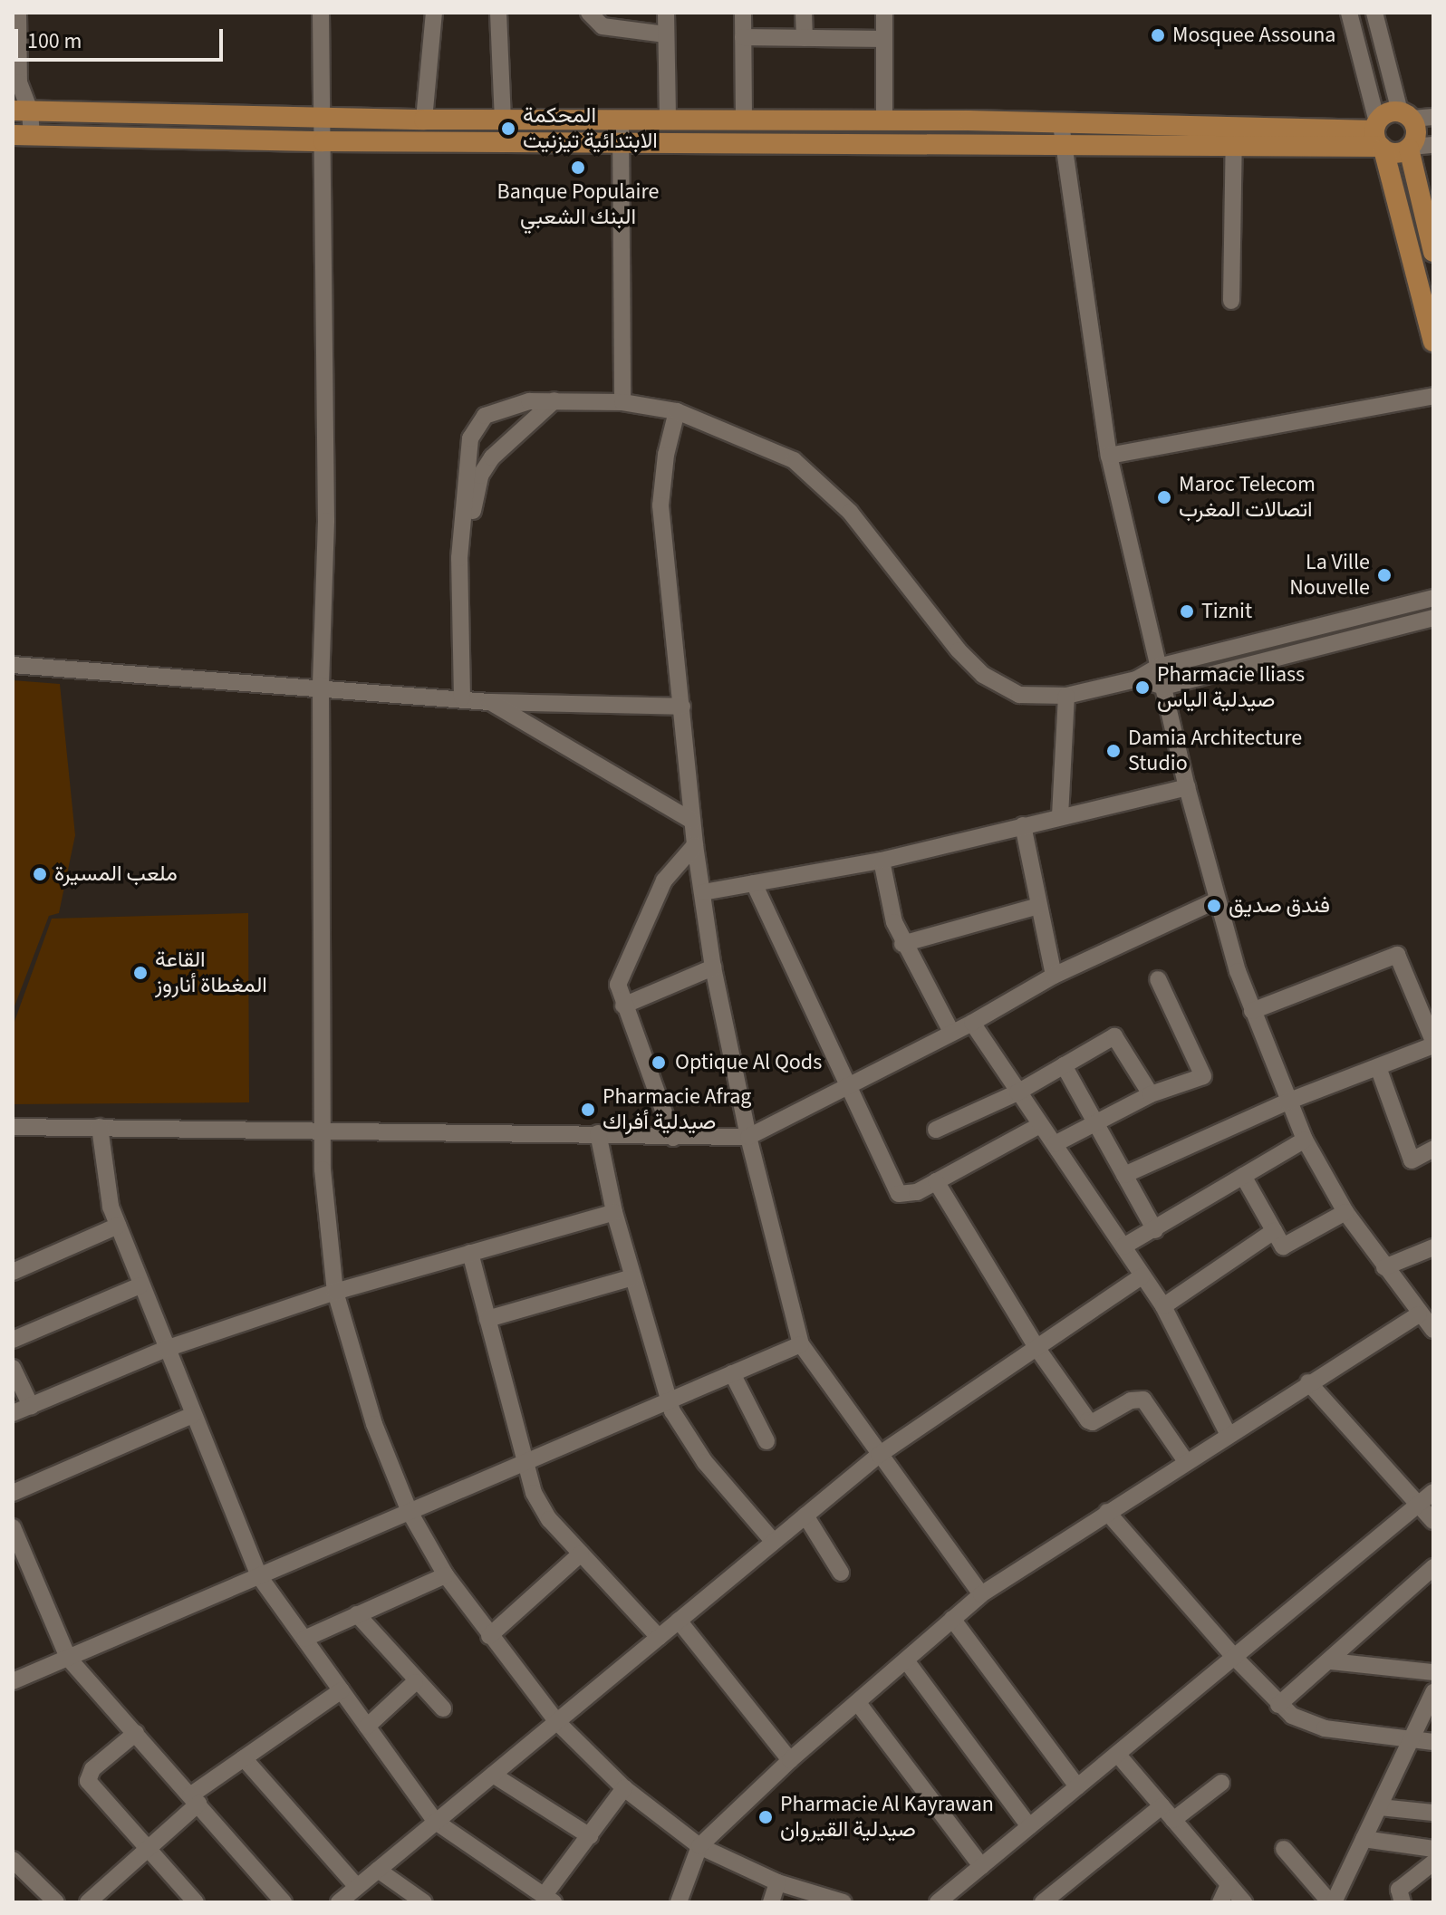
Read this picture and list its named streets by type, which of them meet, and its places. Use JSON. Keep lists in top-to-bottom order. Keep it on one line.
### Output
{"places":["Mosquee Assouna","المحكمة الابتدائية تيزنيت","Banque Populaire البنك الشعبي","Maroc Telecom اتصالات المغرب","La Ville Nouvelle","Tiznit","Pharmacie Iliass صيدلية الياس","Damia Architecture Studio","ملعب المسيرة","فندق صديق","القاعة المغطاة أناروز","Optique Al Qods","Pharmacie Afrag صيدلية أفراك","Pharmacie Al Kayrawan صيدلية القيروان"],"scale_bar":"100 m"}
